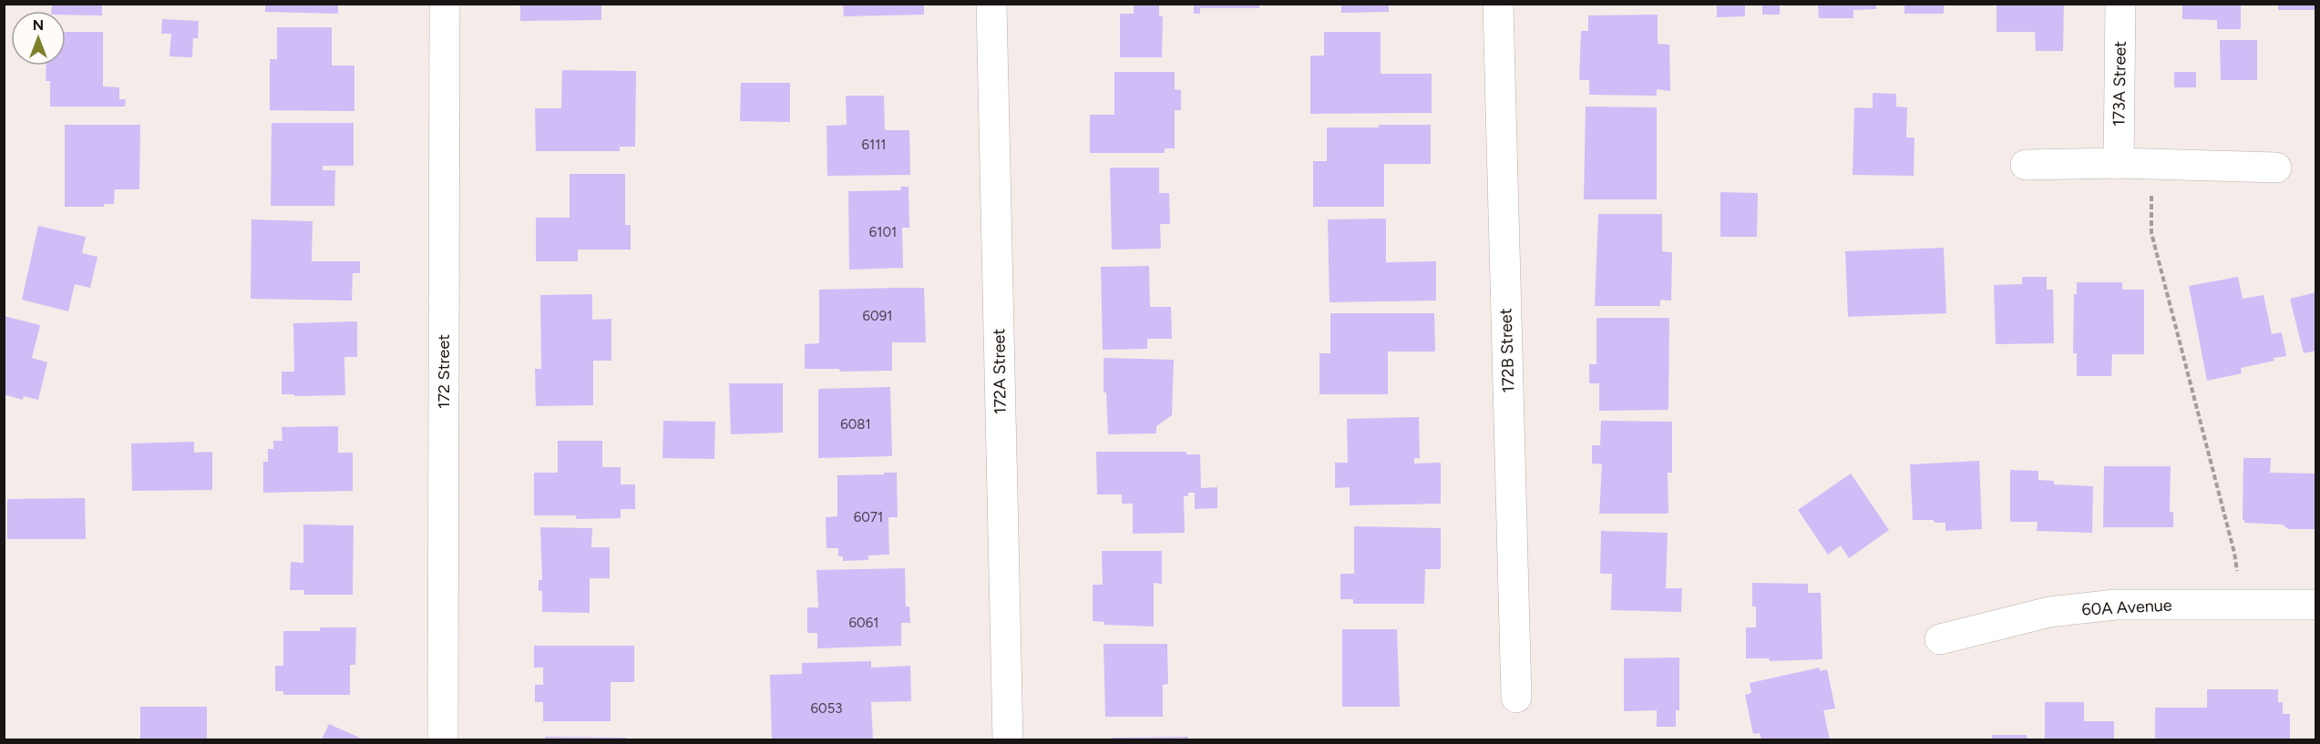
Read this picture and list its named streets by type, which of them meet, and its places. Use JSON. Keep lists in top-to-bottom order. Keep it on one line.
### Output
{"streets":{"street":["173A Street","172B Street","172 Street","172A Street","60A Avenue"]},"house_numbers":["6111","6101","6091","6081","6071","6061","6053"],"north":"top"}
